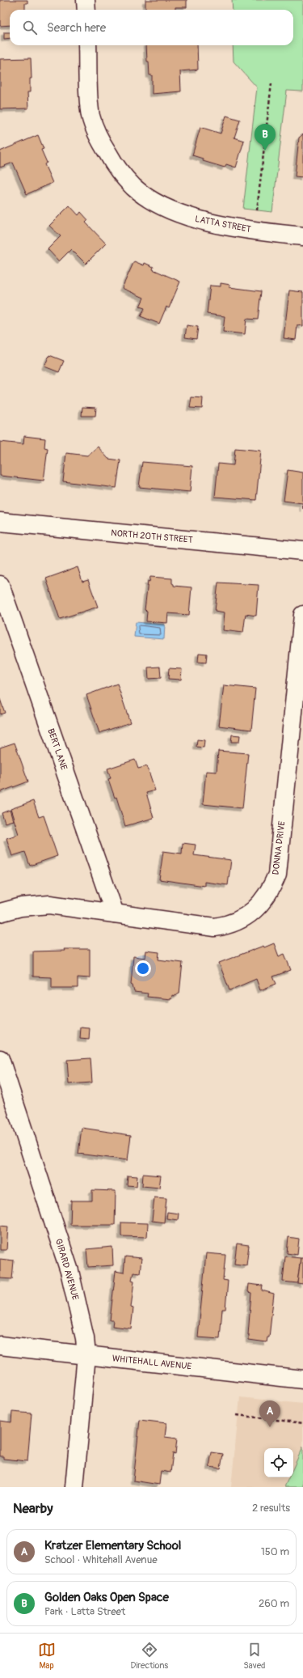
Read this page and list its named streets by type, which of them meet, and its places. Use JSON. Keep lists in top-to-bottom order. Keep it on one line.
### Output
{"streets":{"street":["LATTA STREET","NORTH 20TH STREET","BERT LANE","DONNA DRIVE","GIRARD AVENUE","WHITEHALL AVENUE"]},"crossings":[["BERT LANE","DONNA DRIVE"],["GIRARD AVENUE","WHITEHALL AVENUE"]],"page":{"search":"Search here","pins":["B","A"],"heading":["Nearby","2 results"],"list":[{"mark":"A","name":"Kratzer Elementary School","note":"School · Whitehall Avenue","value":"150 m"},{"mark":"B","name":"Golden Oaks Open Space","note":"Park · Latta Street","value":"260 m"}],"nav":["Map","Directions","Saved"]}}
